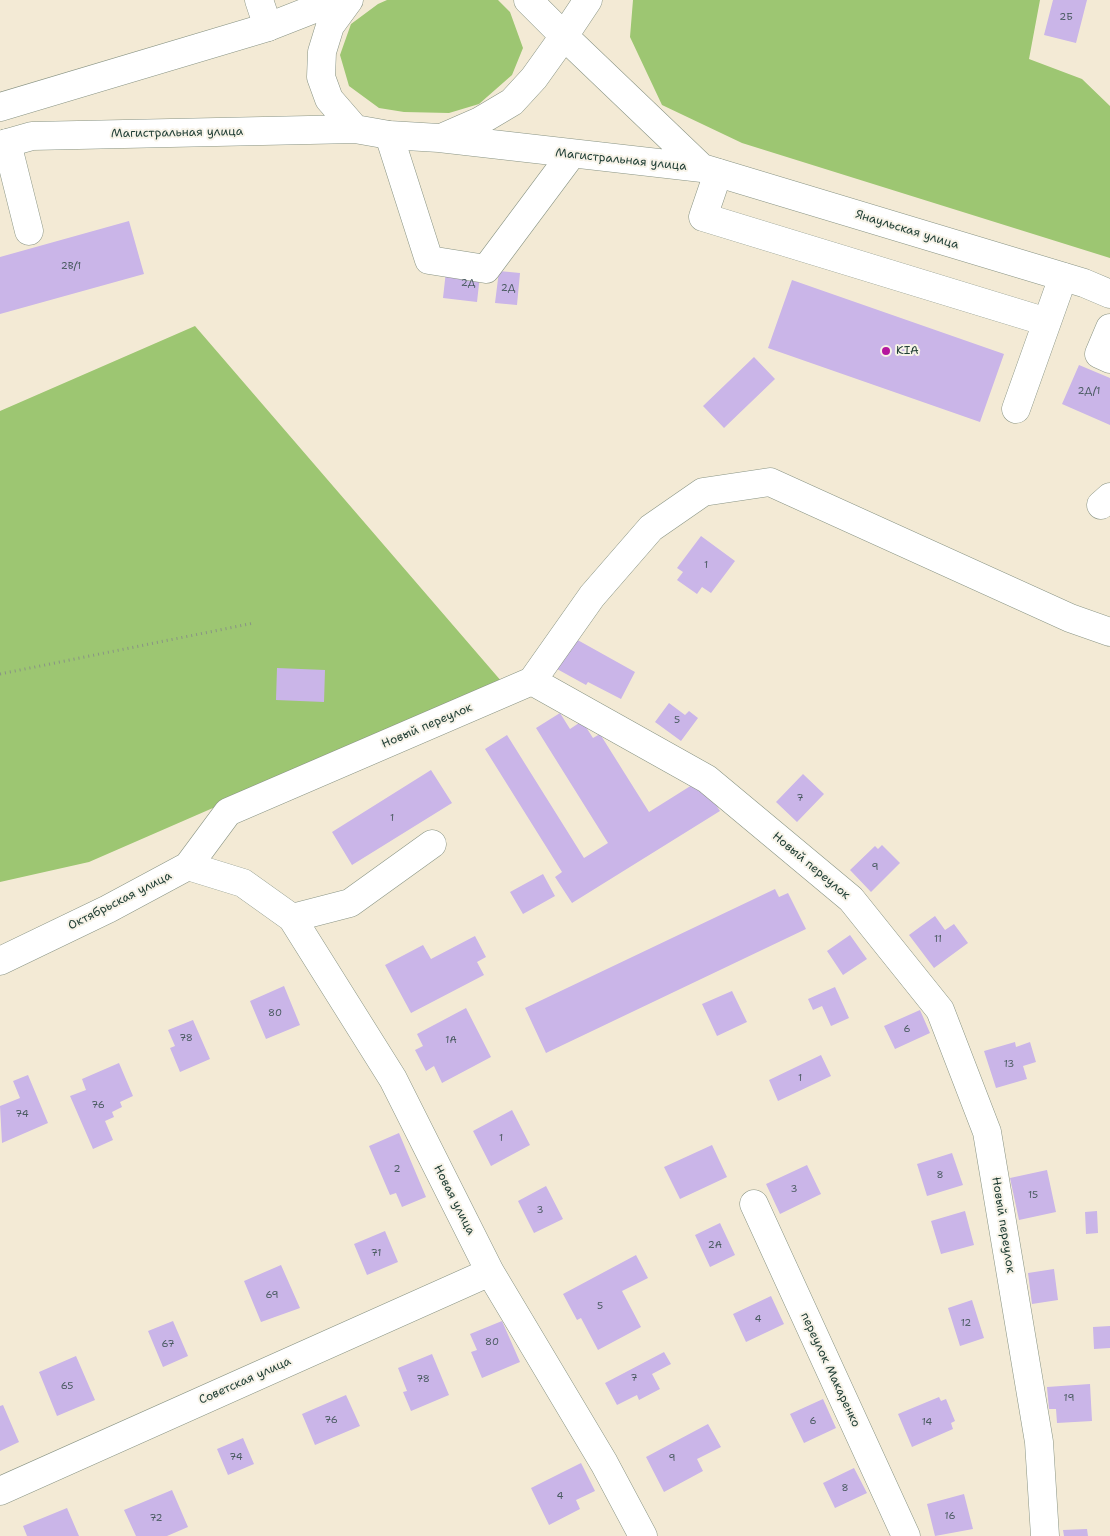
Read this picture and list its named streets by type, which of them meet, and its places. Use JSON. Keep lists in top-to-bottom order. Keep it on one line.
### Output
{"streets":{"street":["Магистральная улица","Янаульская улица","Новый переулок","Октябрьская улица","Новая улица","переулок Макаренко","Советская улица"]},"crossings":[["Магистральная улица","Янаульская улица"],["Новый переулок","Октябрьская улица"],["Новый переулок","Новая улица"],["Октябрьская улица","Новая улица"],["Новая улица","Советская улица"]],"places":["KIA"],"house_numbers":["2Б","2В/1","2Д","2Д","2Д/1","1","5","7","1","9","11","80","6","78","1А","13","1","76","74","1","2","8","3","15","3","2А","71","69","5","4","12","80","67","7","78","65","19","76","6","14","74","9","8","4","16","72"]}
